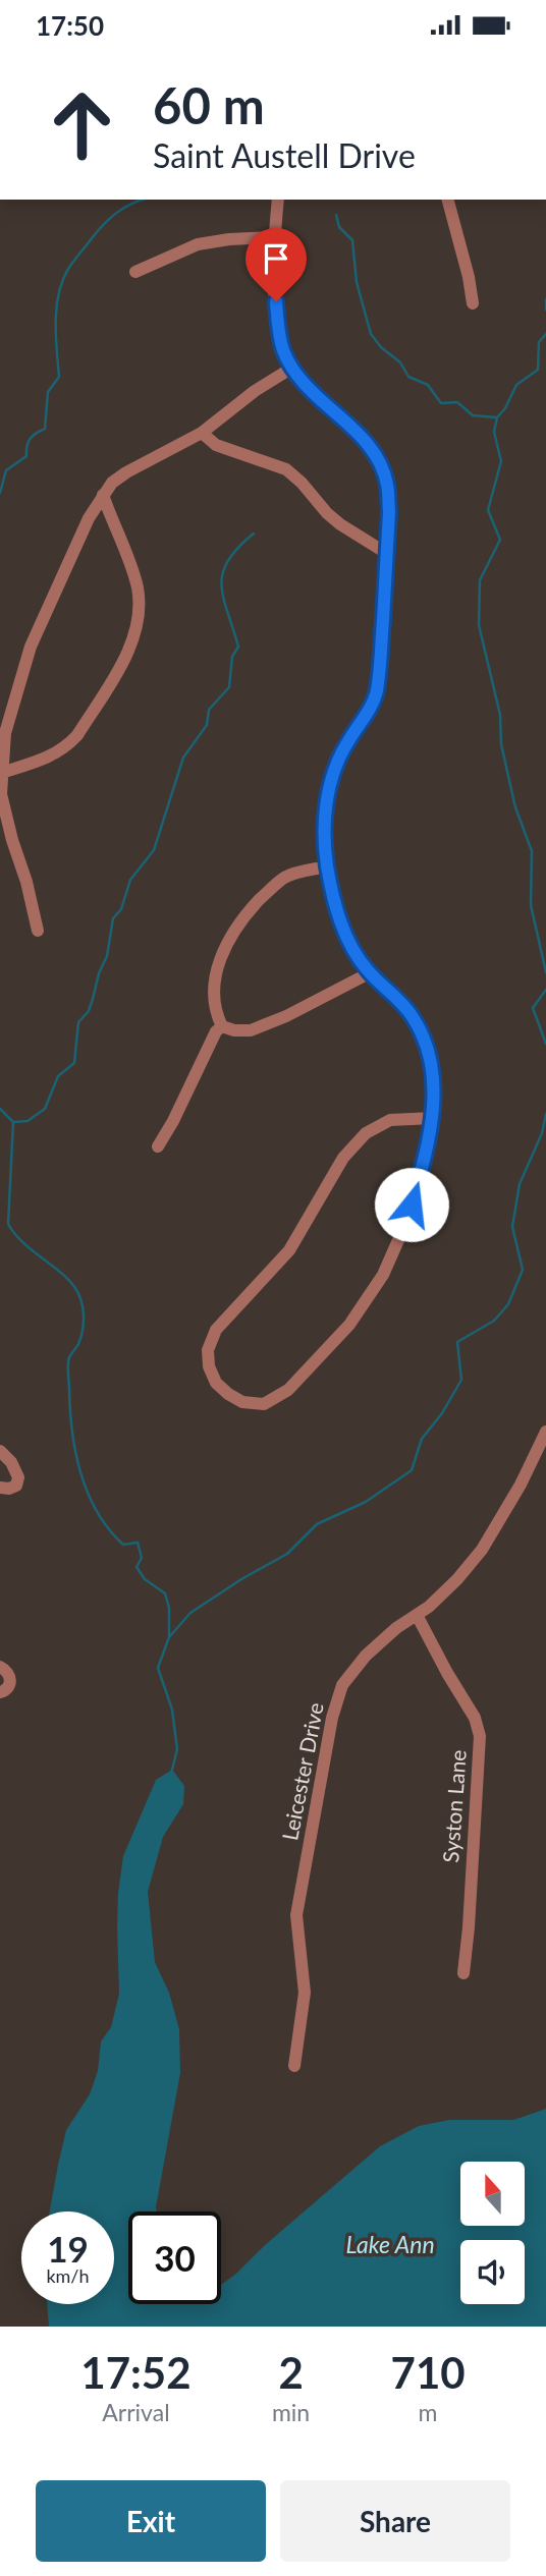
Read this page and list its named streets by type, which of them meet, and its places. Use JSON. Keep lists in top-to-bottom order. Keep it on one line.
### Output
{"streets":{"street":["Leicester Drive","Syston Lane"]},"crossings":[["Leicester Drive","Syston Lane"]],"water":["Lake Ann"],"north":"top","page":{"status":"17:50","turn":["60 m","Saint Austell Drive"],"speed":"19 km/h","limit":"30","eta":["17:52","Arrival","2","min","710","m"],"buttons":["Exit","Share"]}}
